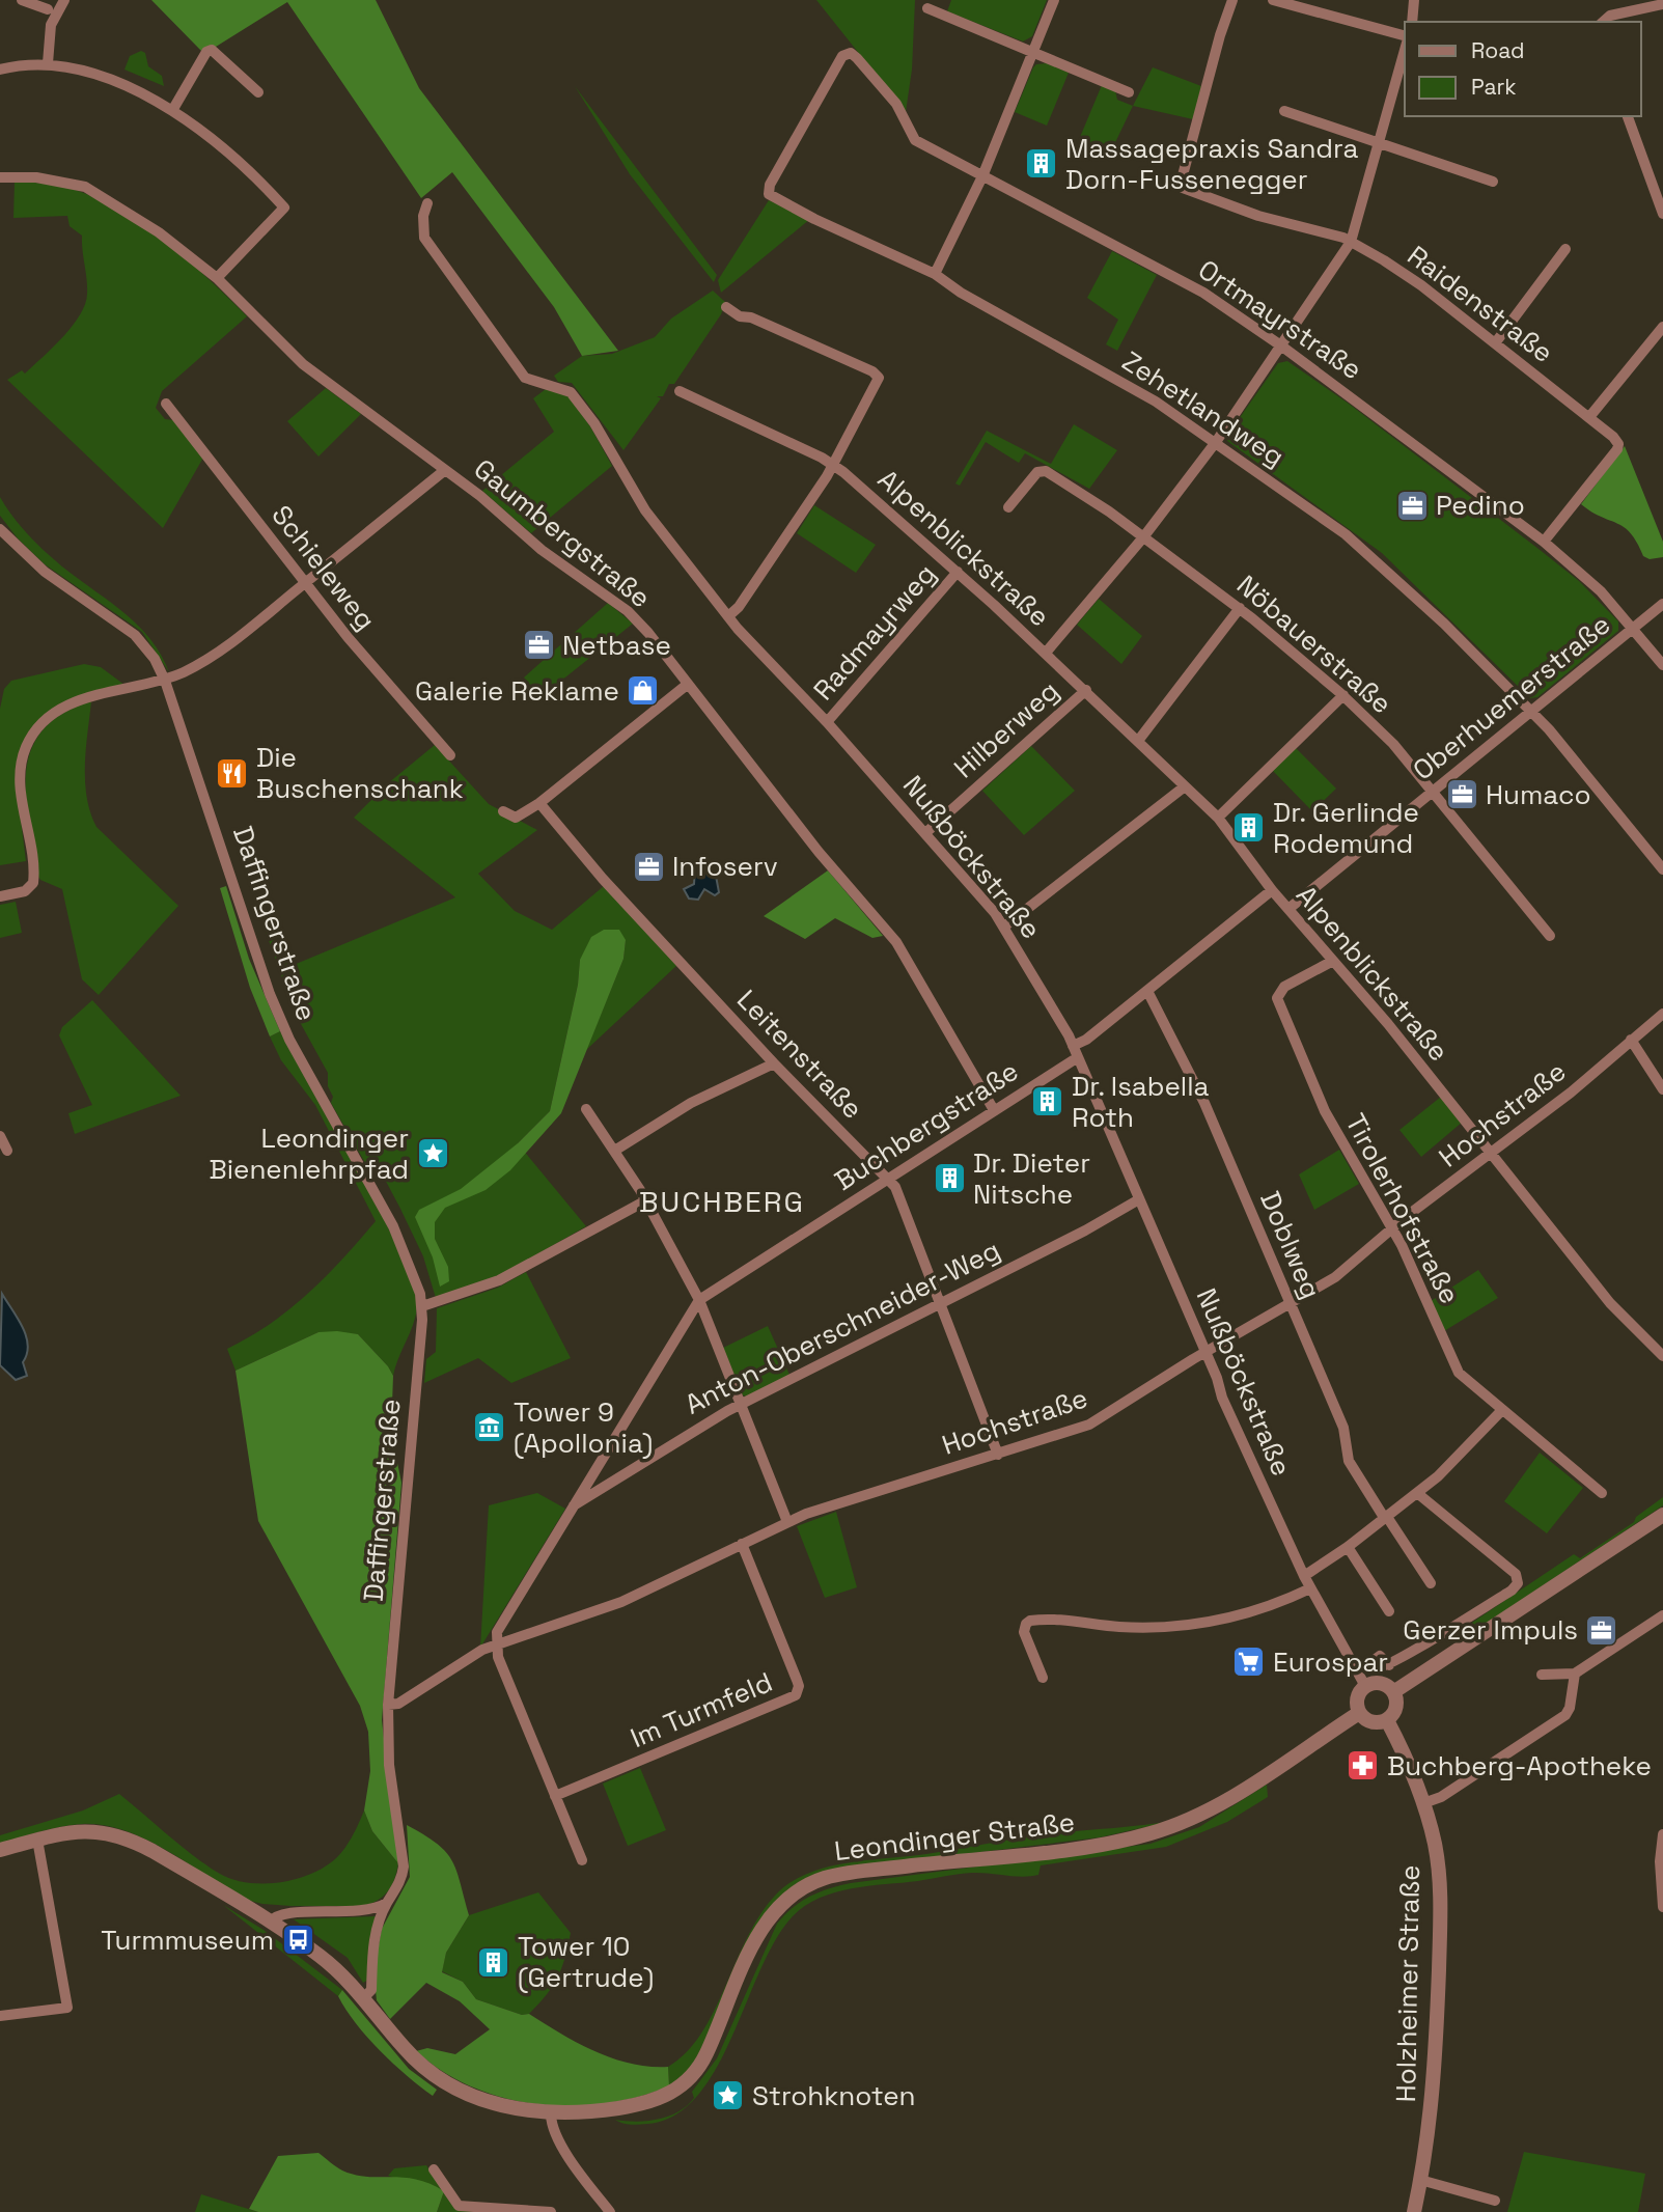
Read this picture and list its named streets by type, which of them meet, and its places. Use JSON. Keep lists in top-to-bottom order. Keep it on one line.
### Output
{"streets":{"street":["Raidenstraße","Ortmayrstraße","Zehetlandweg","Gaumbergstraße","Alpenblickstraße","Schieleweg","Radmayrweg","Nöbauerstraße","Oberhuemerstraße","Hilberweg","Nußböckstraße","Daffingerstraße","Leitenstraße","Hochstraße","Buchbergstraße","Tirolerhofstraße","Doblweg","Anton-Oberschneider-Weg","Im Turmfeld","Leondinger Straße","Holzheimer Straße"]},"crossings":[["Raidenstraße","Ortmayrstraße"],["Ortmayrstraße","Zehetlandweg"],["Ortmayrstraße","Oberhuemerstraße"],["Zehetlandweg","Oberhuemerstraße"],["Gaumbergstraße","Buchbergstraße"],["Alpenblickstraße","Radmayrweg"],["Alpenblickstraße","Oberhuemerstraße"],["Alpenblickstraße","Hilberweg"],["Alpenblickstraße","Hochstraße"],["Alpenblickstraße","Tirolerhofstraße"],["Radmayrweg","Nußböckstraße"],["Nöbauerstraße","Oberhuemerstraße"],["Hilberweg","Nußböckstraße"],["Nußböckstraße","Hochstraße"],["Nußböckstraße","Buchbergstraße"],["Nußböckstraße","Anton-Oberschneider-Weg"],["Nußböckstraße","Leondinger Straße"],["Nußböckstraße","Holzheimer Straße"],["Daffingerstraße","Hochstraße"],["Daffingerstraße","Leondinger Straße"],["Leitenstraße","Hochstraße"],["Leitenstraße","Buchbergstraße"],["Leitenstraße","Anton-Oberschneider-Weg"],["Hochstraße","Buchbergstraße"],["Hochstraße","Tirolerhofstraße"],["Hochstraße","Doblweg"],["Hochstraße","Im Turmfeld"],["Buchbergstraße","Anton-Oberschneider-Weg"],["Leondinger Straße","Holzheimer Straße"]],"districts":["BUCHBERG"],"places":{"building":["Massagepraxis Sandra Dorn-Fussenegger","Dr. Gerlinde Rodemund","Dr. Isabella Roth","Dr. Dieter Nitsche","Tower 10 (Gertrude)"],"office":["Pedino","Netbase","Humaco","Infoserv","Gerzer Impuls"],"shop":["Galerie Reklame"],"restaurant":["Die Buschenschank"],"place":["Leondinger Bienenlehrpfad","Strohknoten"],"museum":["Tower 9 (Apollonia)"],"supermarket":["Eurospar"],"pharmacy":["Buchberg-Apotheke"],"bus stop":["Turmmuseum"]},"legend":["Road","Park"]}
